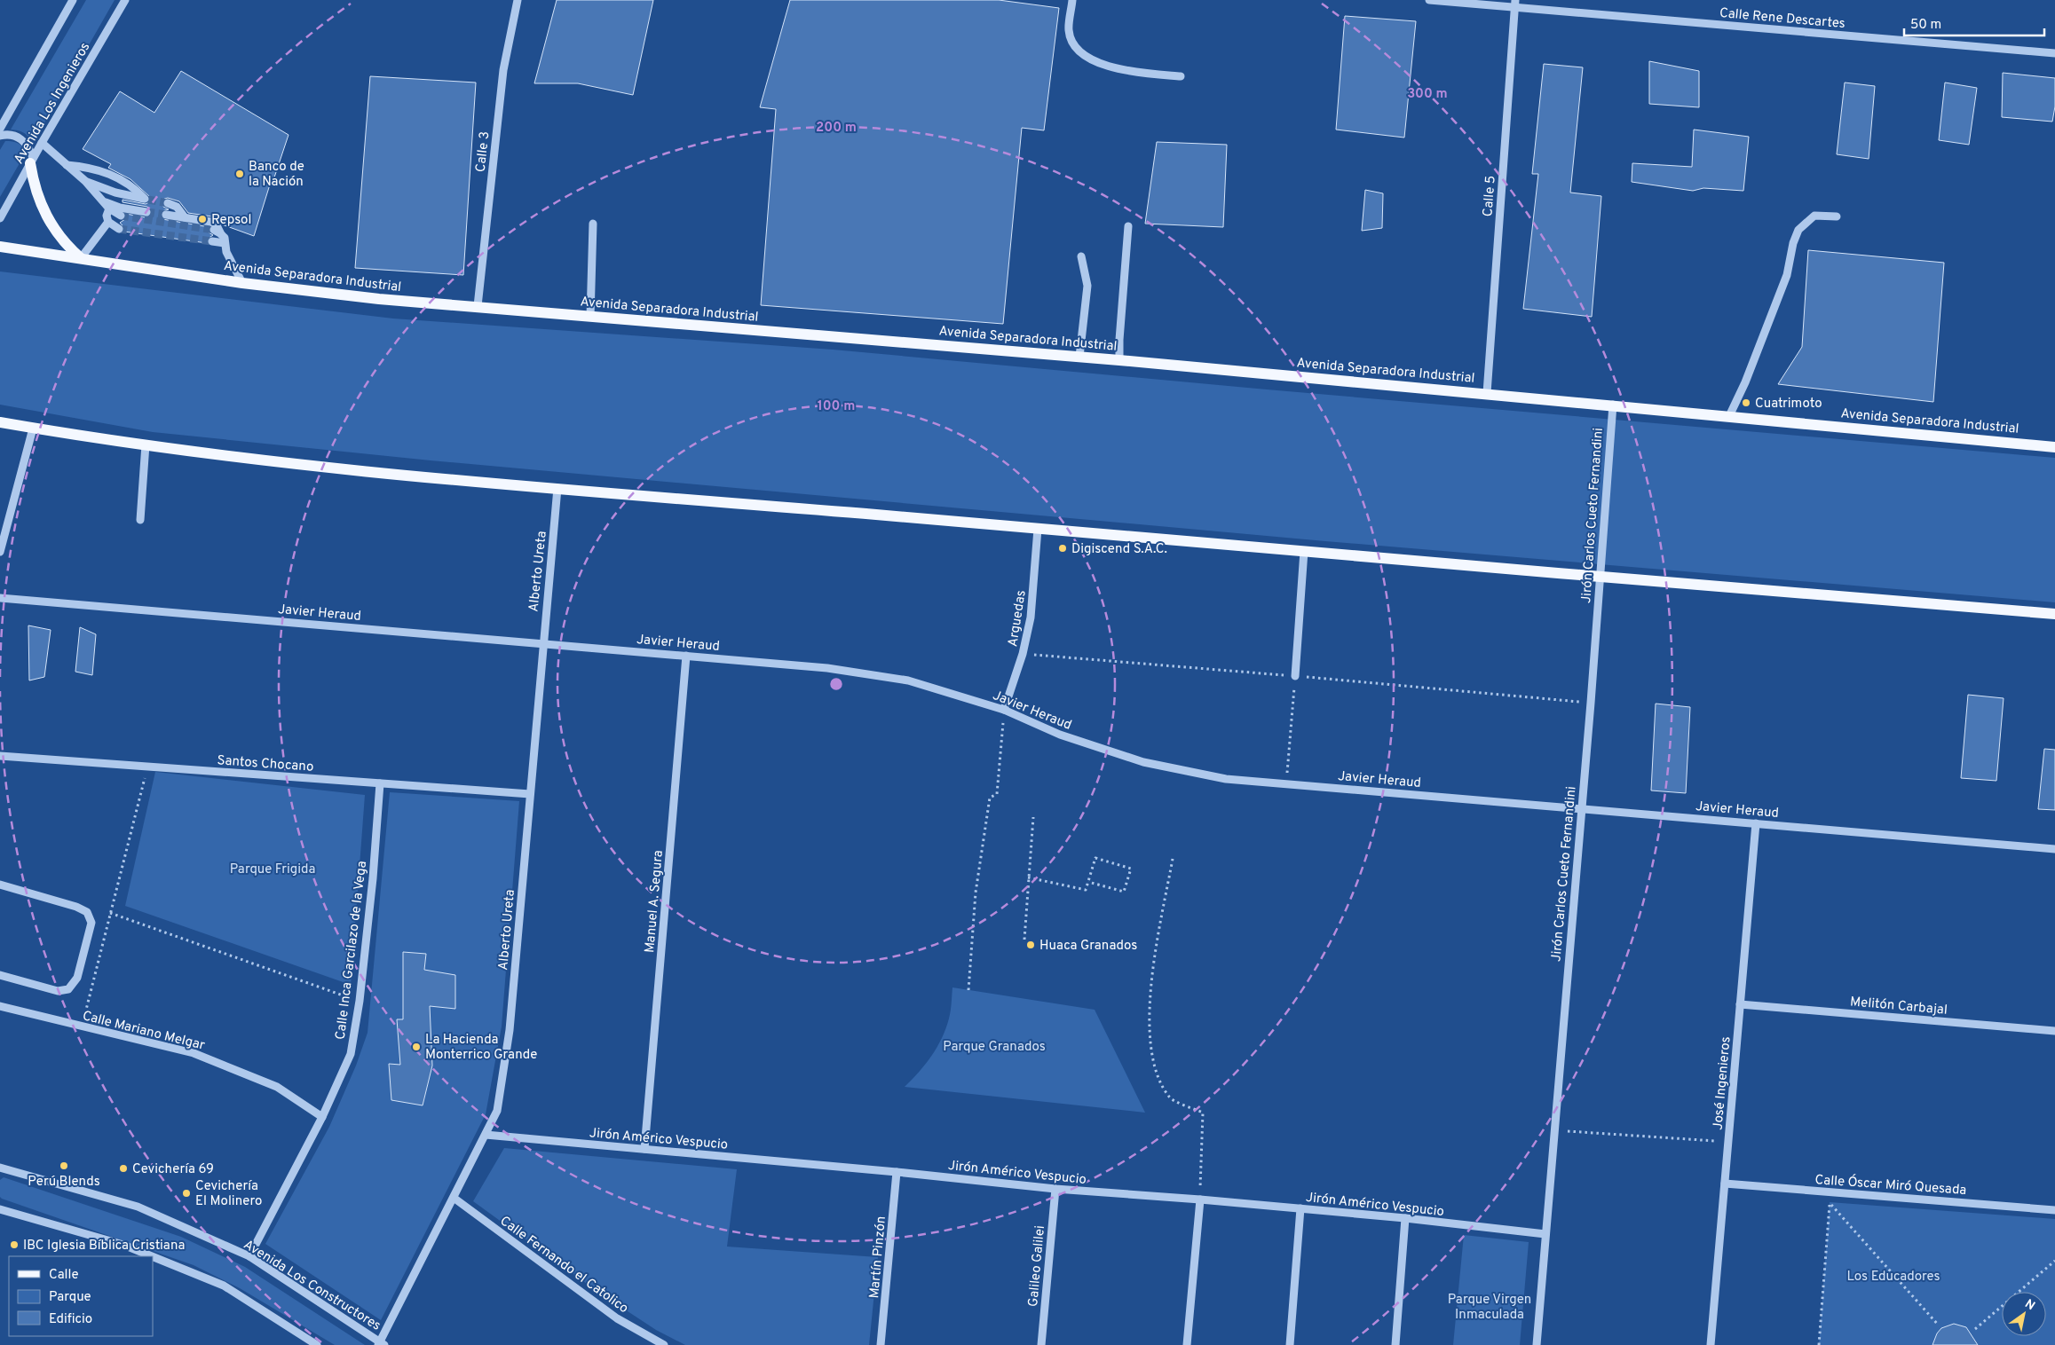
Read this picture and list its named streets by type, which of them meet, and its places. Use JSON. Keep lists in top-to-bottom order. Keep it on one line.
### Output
{"streets":{"main road":["Avenida Separadora Industrial"],"street":["Calle Rene Descartes","Avenida Los Ingenieros","Calle 3","Calle 5","Jirón Carlos Cueto Fernandini","Alberto Ureta","Javier Heraud","Arguedas","Santos Chocano","Manuel A. Segura","Calle Inca Garcilazo de la Vega","Melitón Carbajal","Calle Mariano Melgar","José Ingenieros","Jirón Américo Vespucio","Calle Óscar Miró Quesada","Martín Pinzón","Calle Fernando el Catolico","Galileo Galilei","Avenida Los Constructores"]},"crossings":[["Calle Rene Descartes","Calle 5"],["Calle 3","Avenida Separadora Industrial"],["Calle 5","Avenida Separadora Industrial"],["Avenida Separadora Industrial","Jirón Carlos Cueto Fernandini"],["Jirón Carlos Cueto Fernandini","Javier Heraud"],["Jirón Carlos Cueto Fernandini","Jirón Américo Vespucio"],["Alberto Ureta","Javier Heraud"],["Alberto Ureta","Santos Chocano"],["Alberto Ureta","Jirón Américo Vespucio"],["Alberto Ureta","Calle Fernando el Catolico"],["Alberto Ureta","Avenida Los Constructores"],["Javier Heraud","Arguedas"],["Javier Heraud","Manuel A. Segura"],["Javier Heraud","José Ingenieros"],["Santos Chocano","Calle Inca Garcilazo de la Vega"],["Manuel A. Segura","Jirón Américo Vespucio"],["Calle Inca Garcilazo de la Vega","Calle Mariano Melgar"],["Calle Inca Garcilazo de la Vega","Avenida Los Constructores"],["Melitón Carbajal","José Ingenieros"],["José Ingenieros","Calle Óscar Miró Quesada"],["Jirón Américo Vespucio","Martín Pinzón"],["Jirón Américo Vespucio","Galileo Galilei"]],"parks":["Parque Frigida","Parque Granados","Los Educadores","Parque Virgen Inmaculada"],"places":["Banco de la Nación","Repsol","Cuatrimoto","Digiscend S.A.C.","Huaca Granados","La Hacienda Monterrico Grande","Perú Blends","Cevichería 69","Cevichería El Molinero","IBC Iglesia Bíblica Cristiana"],"legend":["Calle","Parque","Edificio"],"scale_bar":"50 m","north":"top right","rings":["300 m","200 m","100 m"]}
